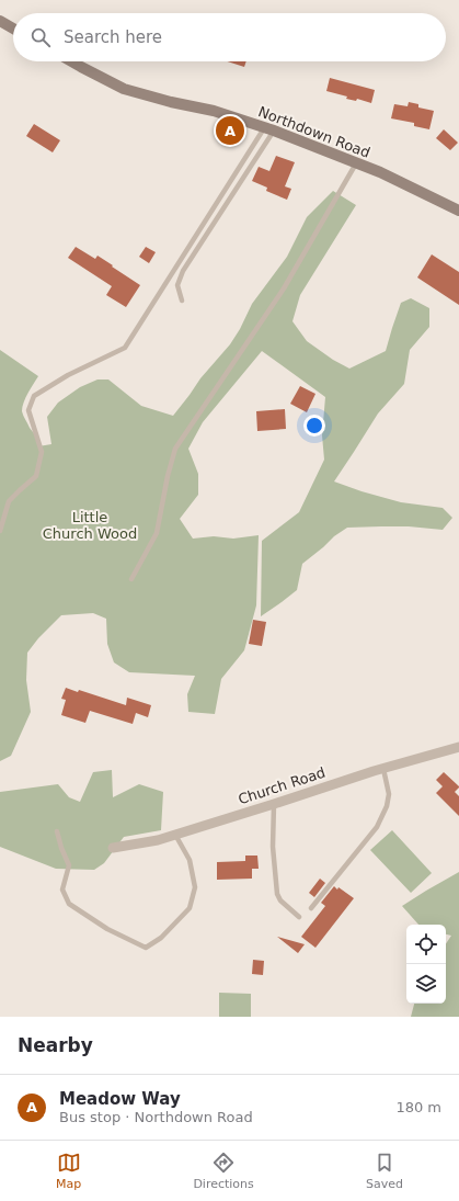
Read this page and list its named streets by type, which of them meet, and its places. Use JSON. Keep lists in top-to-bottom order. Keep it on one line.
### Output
{"streets":{"street":["Northdown Road","Church Road"]},"parks":["Little Church Wood"],"page":{"search":"Search here","pins":"A","heading":"Nearby","list":[{"mark":"A","name":"Meadow Way","note":"Bus stop · Northdown Road","value":"180 m"}],"nav":["Map","Directions","Saved"]}}
